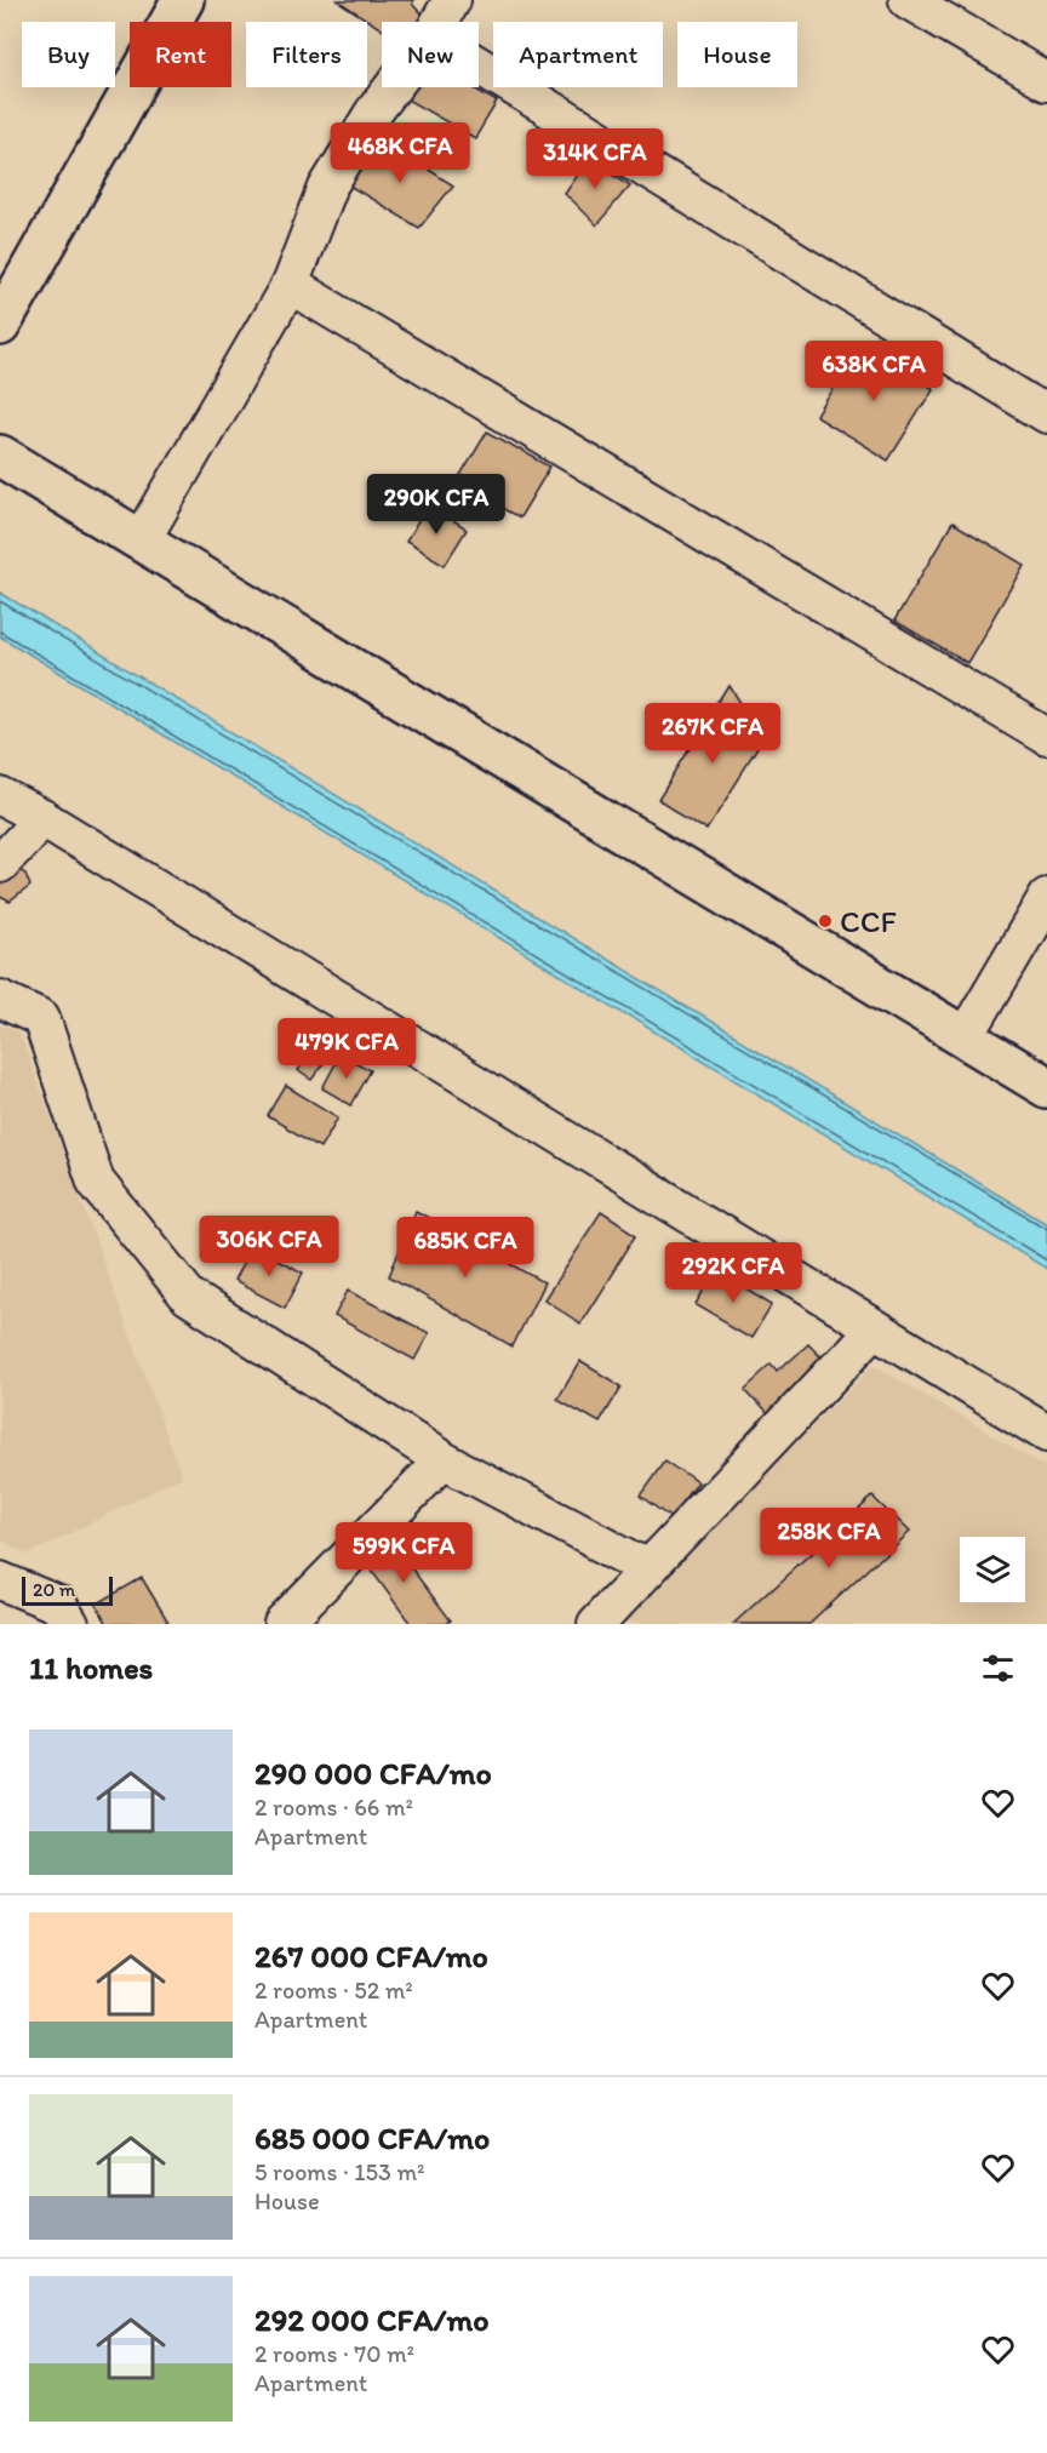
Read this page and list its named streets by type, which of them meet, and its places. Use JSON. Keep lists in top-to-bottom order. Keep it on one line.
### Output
{"places":["CCF"],"scale_bar":"20 m","page":{"chip":["Buy","Rent","Filters","New","Apartment","House"],"price":["468K CFA","314K CFA","638K CFA","290K CFA","267K CFA","479K CFA","306K CFA","685K CFA","292K CFA","258K CFA","599K CFA"],"scale":"20 m","heading":"11 homes","list":[{"name":"290 000 CFA/mo","note":"2 rooms · 66 m² · Apartment"},{"name":"267 000 CFA/mo","note":"2 rooms · 52 m² · Apartment"},{"name":"685 000 CFA/mo","note":"5 rooms · 153 m² · House"},{"name":"292 000 CFA/mo","note":"2 rooms · 70 m² · Apartment"}]}}
